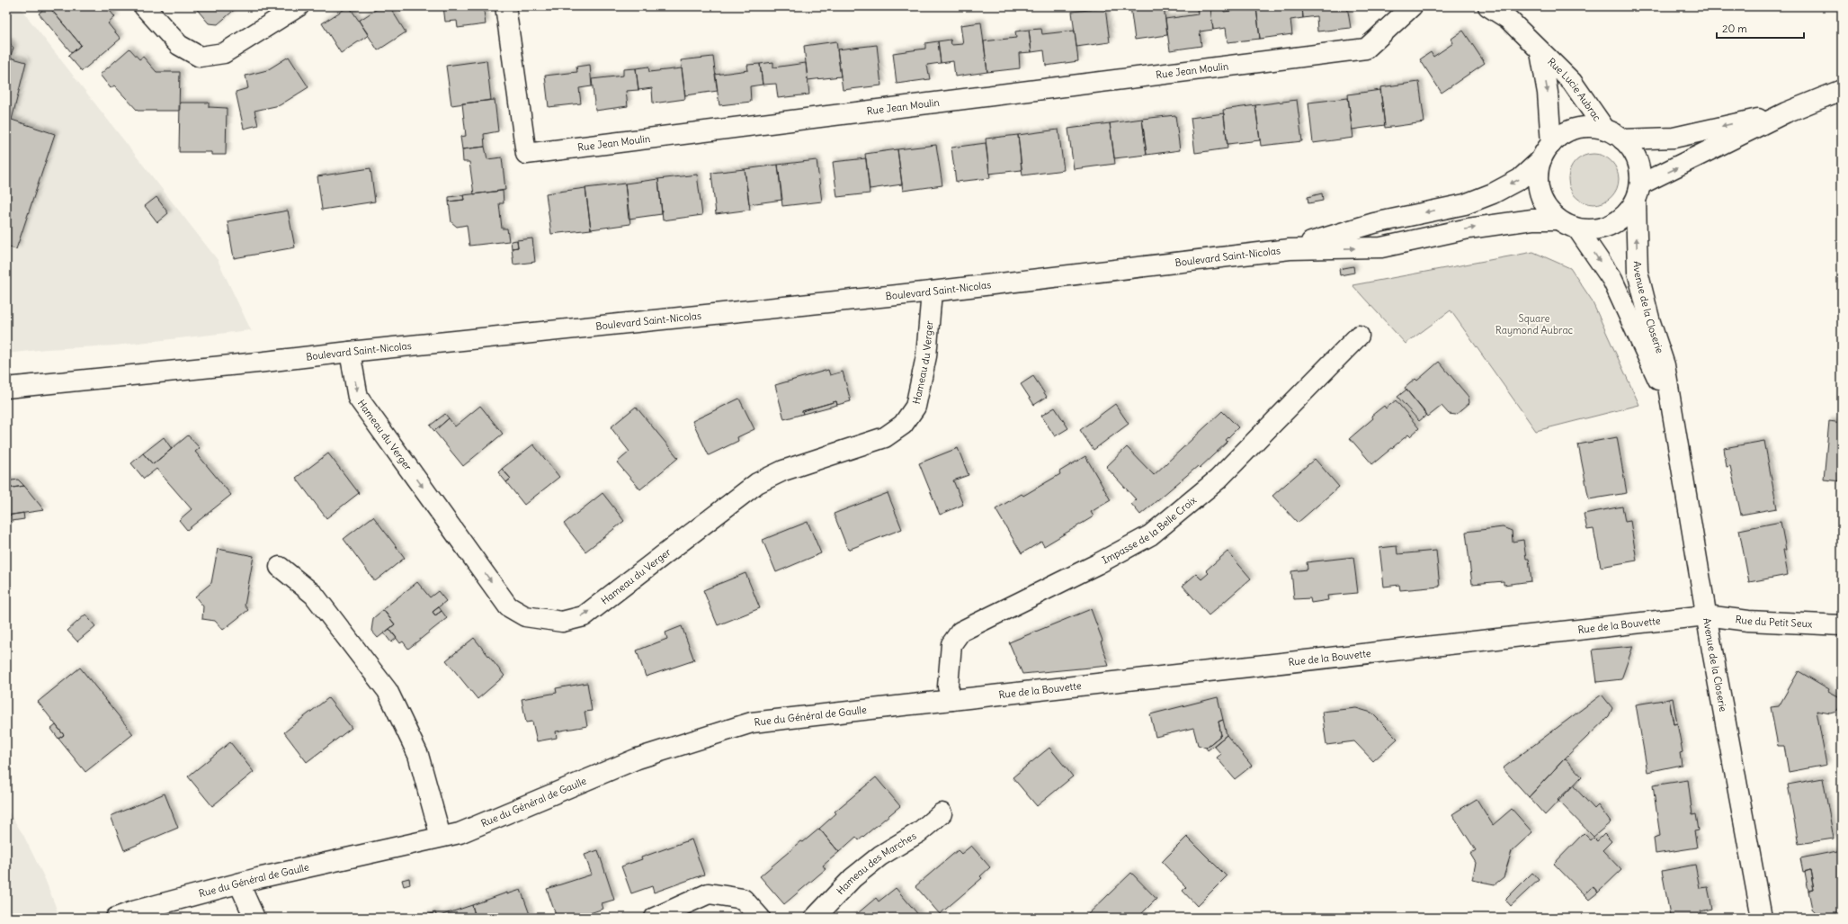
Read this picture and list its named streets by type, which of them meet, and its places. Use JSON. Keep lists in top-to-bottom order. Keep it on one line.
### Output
{"streets":{"street":["Rue Jean Moulin","Rue Lucie Aubrac","Boulevard Saint-Nicolas","Avenue de la Closerie","Hameau du Verger","Impasse de la Belle Croix","Rue du Petit Seux","Rue de la Bouvette","Rue du Général de Gaulle","Hameau des Marches"]},"crossings":[["Rue Lucie Aubrac","Boulevard Saint-Nicolas"],["Rue Lucie Aubrac","Avenue de la Closerie"],["Boulevard Saint-Nicolas","Avenue de la Closerie"],["Boulevard Saint-Nicolas","Hameau du Verger"],["Avenue de la Closerie","Rue du Petit Seux"],["Avenue de la Closerie","Rue de la Bouvette"],["Impasse de la Belle Croix","Rue de la Bouvette"],["Impasse de la Belle Croix","Rue du Général de Gaulle"],["Rue du Petit Seux","Rue de la Bouvette"],["Rue de la Bouvette","Rue du Général de Gaulle"]],"one_way":["Rue Lucie Aubrac"],"parks":["Square Raymond Aubrac"],"scale_bar":"20 m"}
